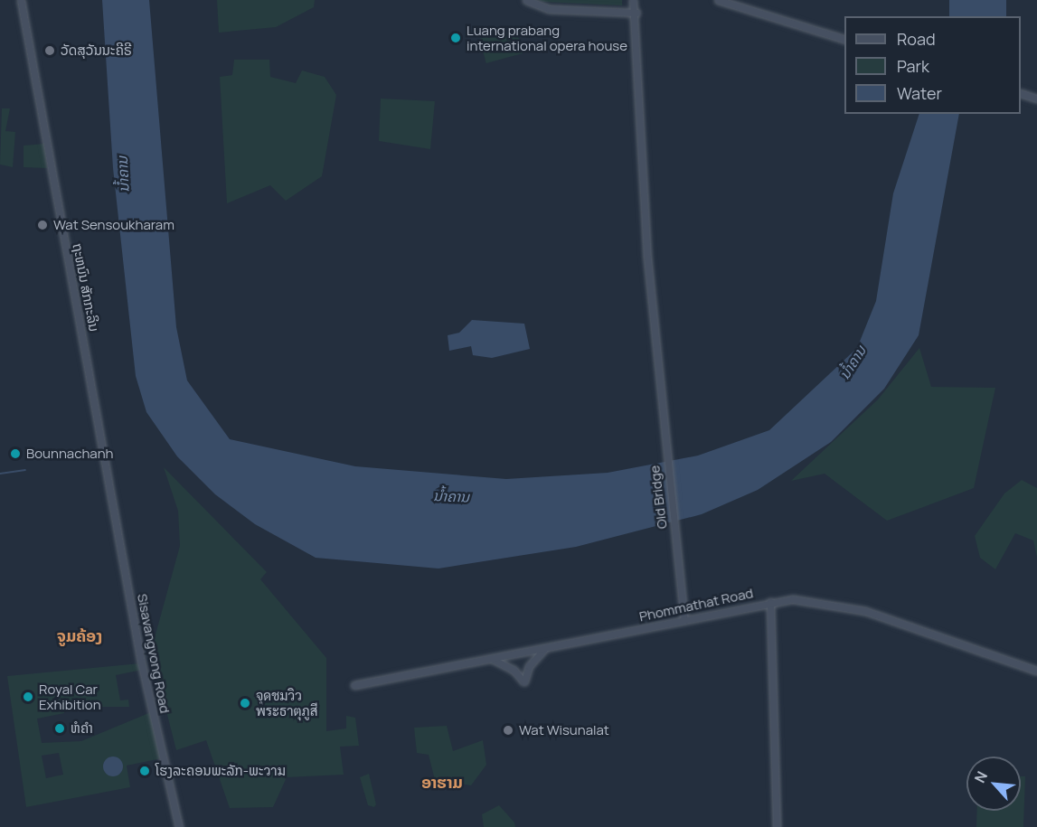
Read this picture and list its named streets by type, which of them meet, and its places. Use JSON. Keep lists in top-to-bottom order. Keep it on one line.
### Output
{"streets":{"street":["ຖະຫນົນ ສັກກະລິນ","Old Bridge","Phommathat Road","Sisavangvong Road"]},"crossings":[["ຖະຫນົນ ສັກກະລິນ","Sisavangvong Road"],["Old Bridge","Phommathat Road"]],"districts":["ຈູມຄ້ອງ","ອາຮາມ"],"water":["ນ້ຳຄານ"],"places":["Luang prabang international opera house","ວັດສຸວັນນະຄີຣີ","Wat Sensoukharam","Bounnachanh","Royal Car Exhibition","จุดชมวิว พระธาตุภูสี","ຫໍຄຳ","Wat Wisunalat","ໂຮງລະຄອນພະລັກ-ພະวาม"],"legend":["Road","Park","Water"],"north":"top left"}
